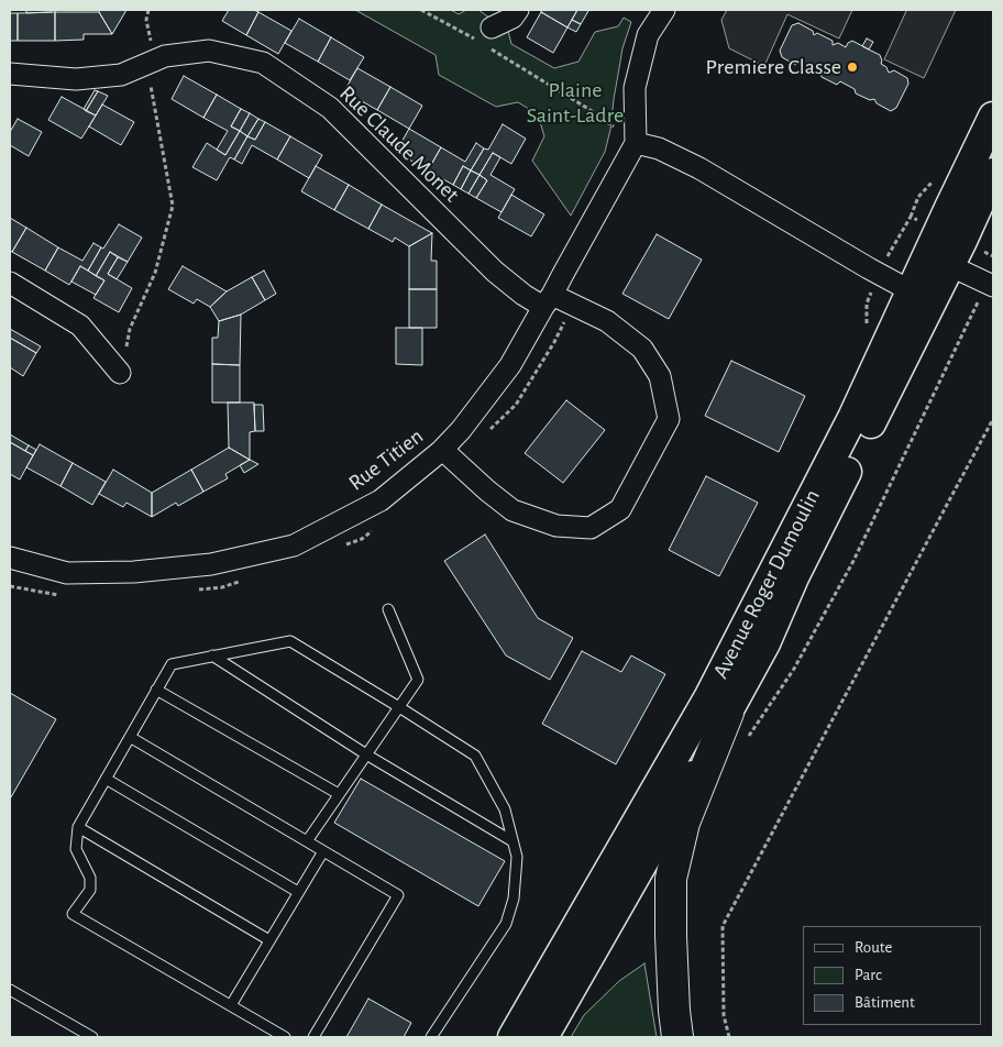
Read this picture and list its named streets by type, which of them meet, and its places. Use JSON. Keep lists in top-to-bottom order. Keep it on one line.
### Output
{"streets":{"main road":["Avenue Roger Dumoulin"],"street":["Rue Claude Monet","Rue Titien"]},"crossings":[["Rue Claude Monet","Rue Titien"]],"parks":["Plaine Saint-Ladre"],"places":["Premiere Classe"],"legend":["Route","Parc","Bâtiment"]}
